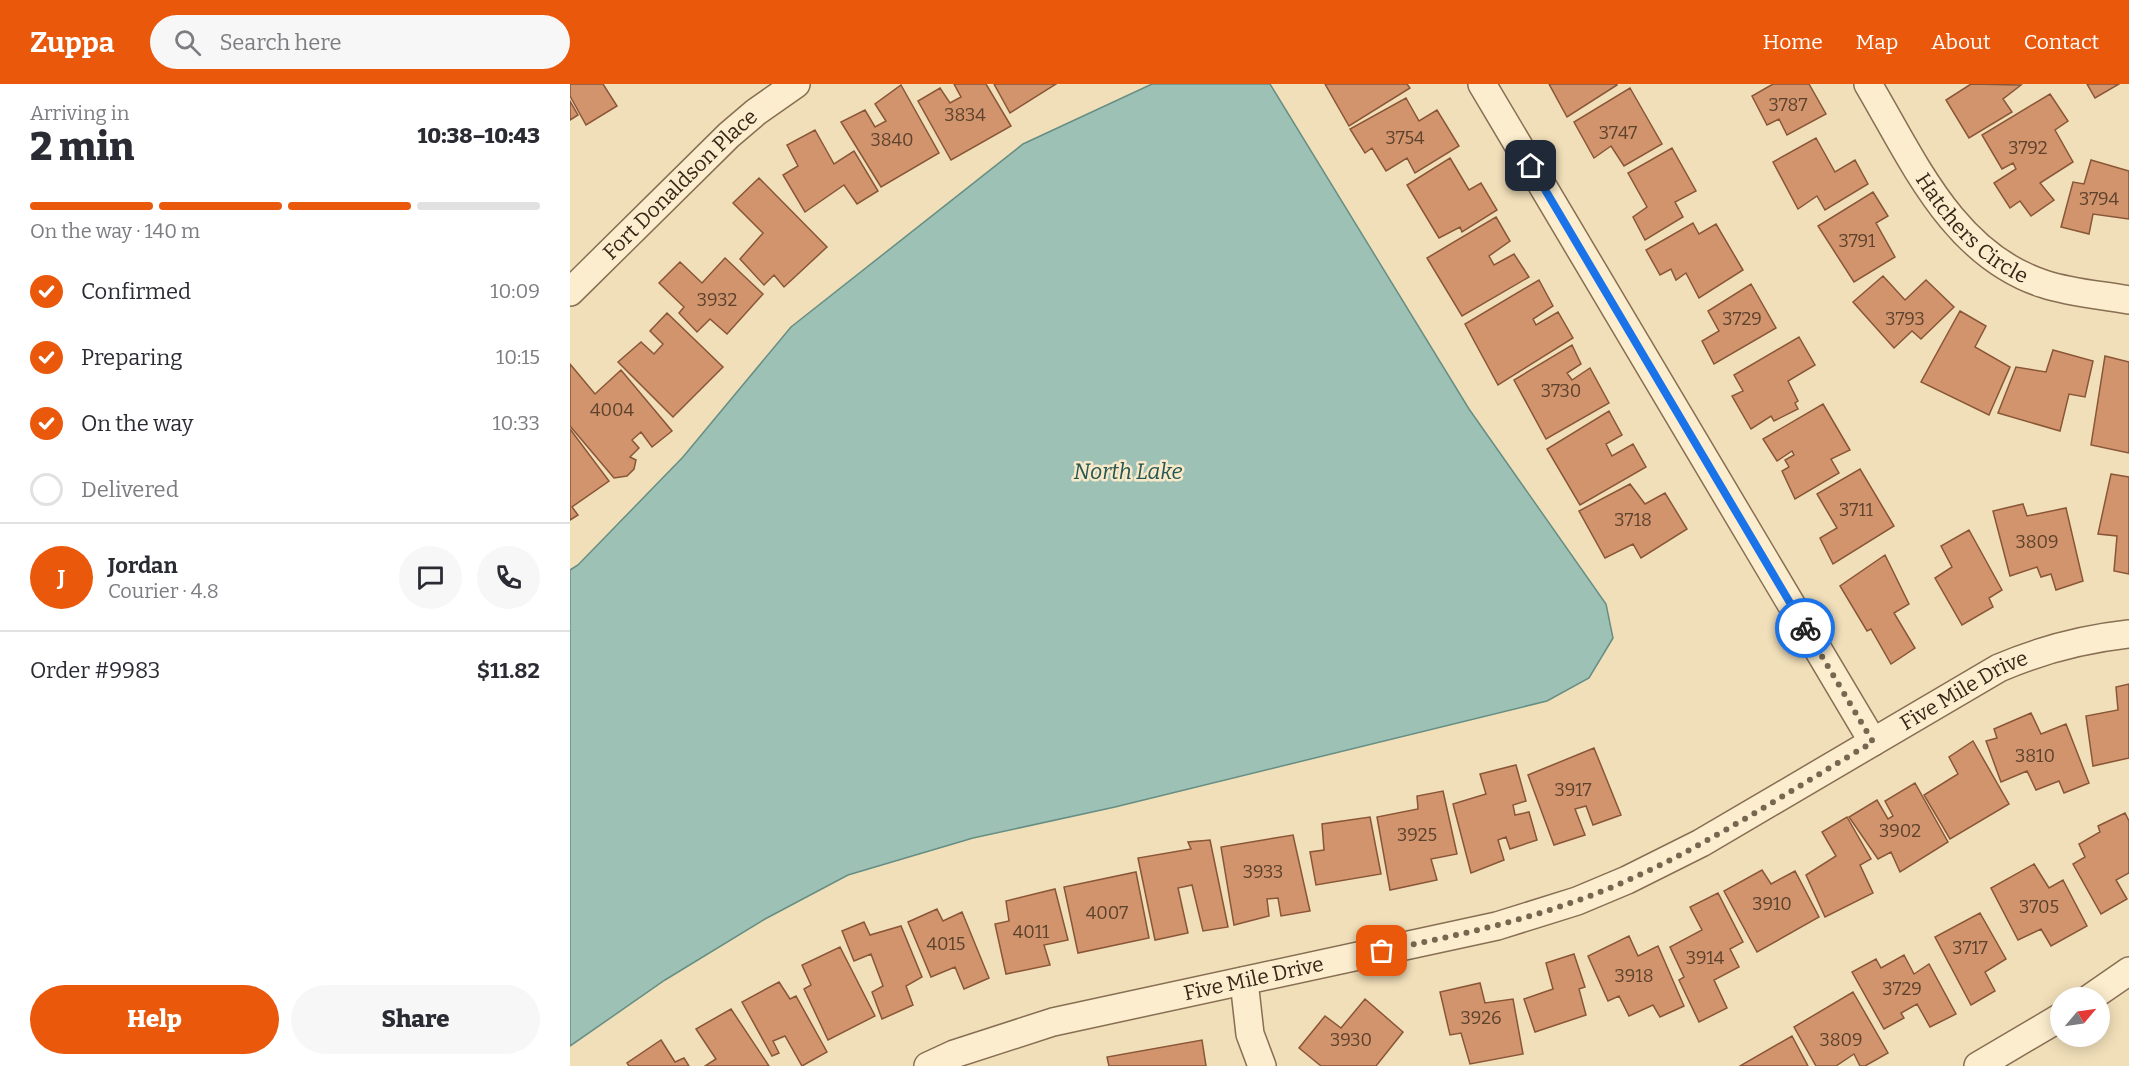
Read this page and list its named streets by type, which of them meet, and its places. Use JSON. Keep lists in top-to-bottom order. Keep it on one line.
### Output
{"streets":{"street":["Fort Donaldson Place","Hatchers Circle","Five Mile Drive"]},"water":["North Lake"],"house_numbers":["3787","3834","3747","3754","3840","3792","3794","3791","3932","3729","3793","3730","4004","3711","3718","3809","3810","3917","3902","3925","3933","3910","3705","4007","4011","4015","3717","3914","3918","3729","3926","3930","3809"],"north":"top right","page":{"header":"Zuppa","search":"Search here","nav":["Home","Map","About","Contact"],"heading":["2 min","Arriving in","10:38–10:43"],"panel":["Jordan","Courier · 4.8","Order #9983","$11.82"],"bar":"On the way · 140 m","list":[["Confirmed","10:09"],["Preparing","10:15"],["On the way","10:33"],"Delivered"],"round":"J","buttons":["Help","Share"]}}
